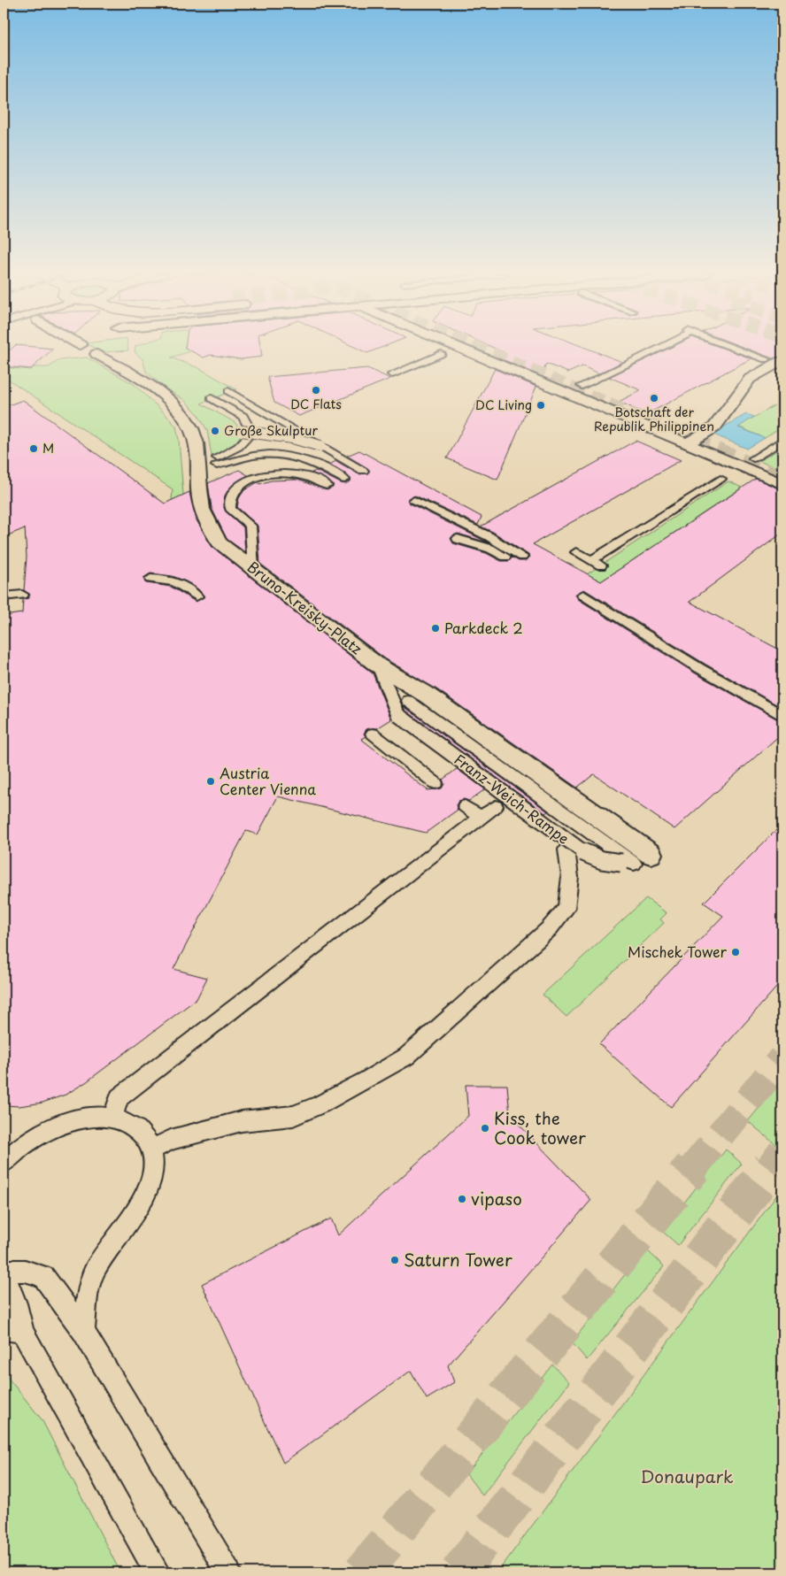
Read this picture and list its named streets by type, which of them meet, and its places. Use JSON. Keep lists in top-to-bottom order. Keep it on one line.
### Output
{"streets":{"street":["Bruno-Kreisky-Platz"],"lane":["Franz-Weich-Rampe"]},"crossings":[["Bruno-Kreisky-Platz","Franz-Weich-Rampe"]],"parks":["Donaupark"],"places":["DC Flats","Botschaft der Republik Philippinen","DC Living","Große Skulptur","M","Parkdeck 2","Austria Center Vienna","Mischek Tower","Kiss, the Cook tower","vipaso","Saturn Tower"]}
